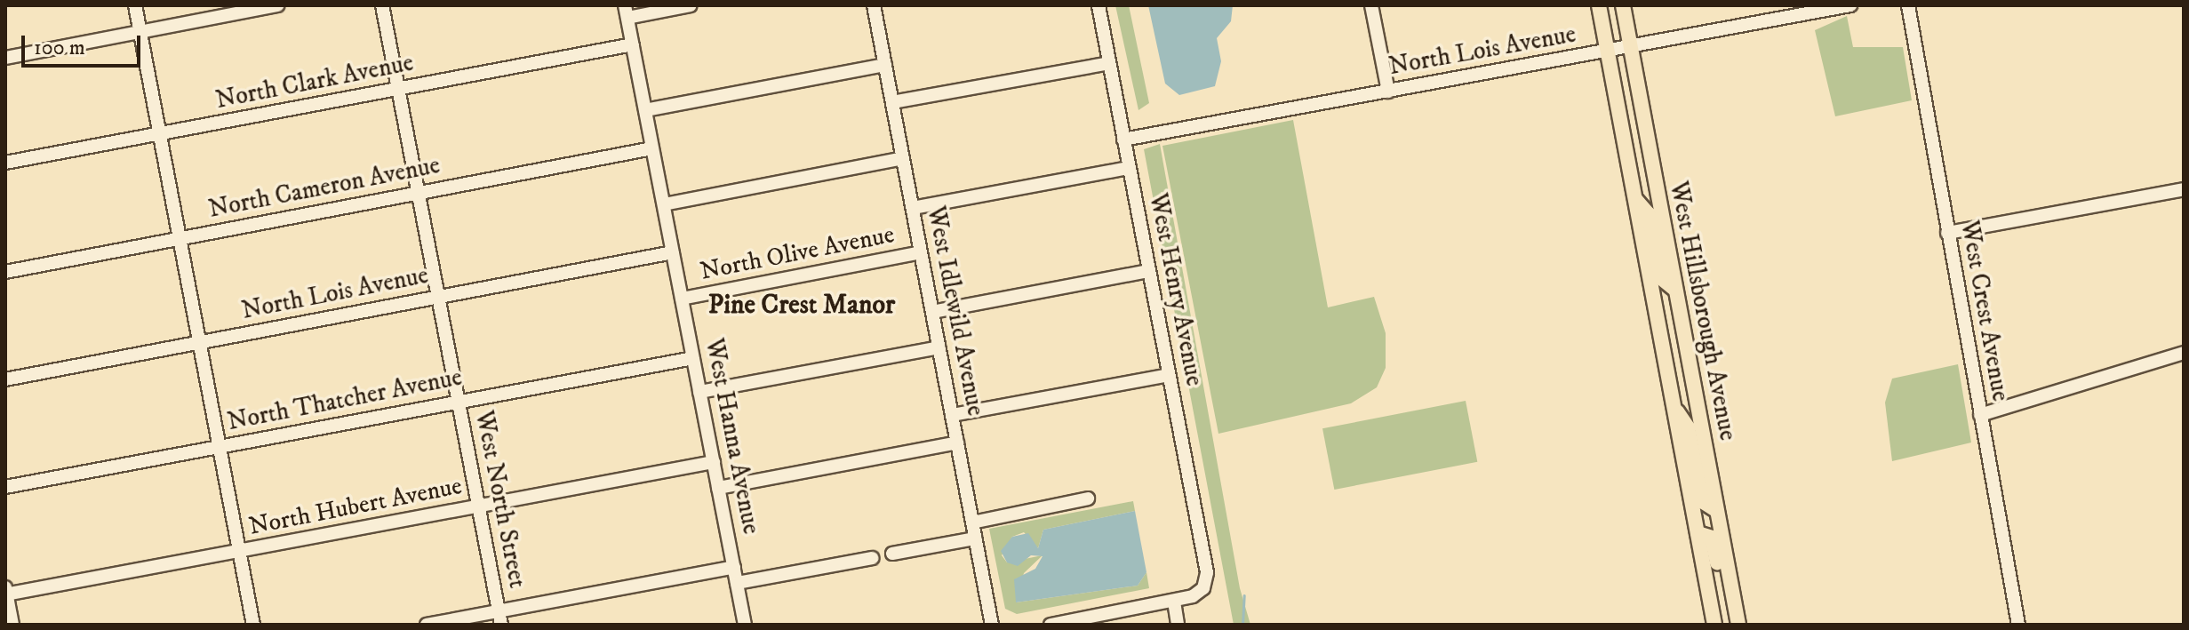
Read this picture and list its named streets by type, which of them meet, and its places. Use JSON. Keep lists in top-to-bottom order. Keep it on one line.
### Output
{"streets":{"main road":["West Hillsborough Avenue"],"street":["North Lois Avenue","North Clark Avenue","North Cameron Avenue","North Olive Avenue","West Henry Avenue","West Idlewild Avenue","West Crest Avenue","North Thatcher Avenue","West Hanna Avenue","West North Street","North Hubert Avenue"]},"crossings":[["North Lois Avenue","West Henry Avenue"],["North Lois Avenue","West Hillsborough Avenue"],["North Lois Avenue","West Hanna Avenue"],["North Lois Avenue","West North Street"],["North Clark Avenue","West Hanna Avenue"],["North Clark Avenue","West North Street"],["North Cameron Avenue","West Hanna Avenue"],["North Cameron Avenue","West North Street"],["North Olive Avenue","West Idlewild Avenue"],["North Olive Avenue","West Hanna Avenue"],["North Thatcher Avenue","West Hanna Avenue"],["North Thatcher Avenue","West North Street"],["West Hanna Avenue","North Hubert Avenue"],["West North Street","North Hubert Avenue"]],"districts":["Pine Crest Manor"],"scale_bar":"100 m"}
